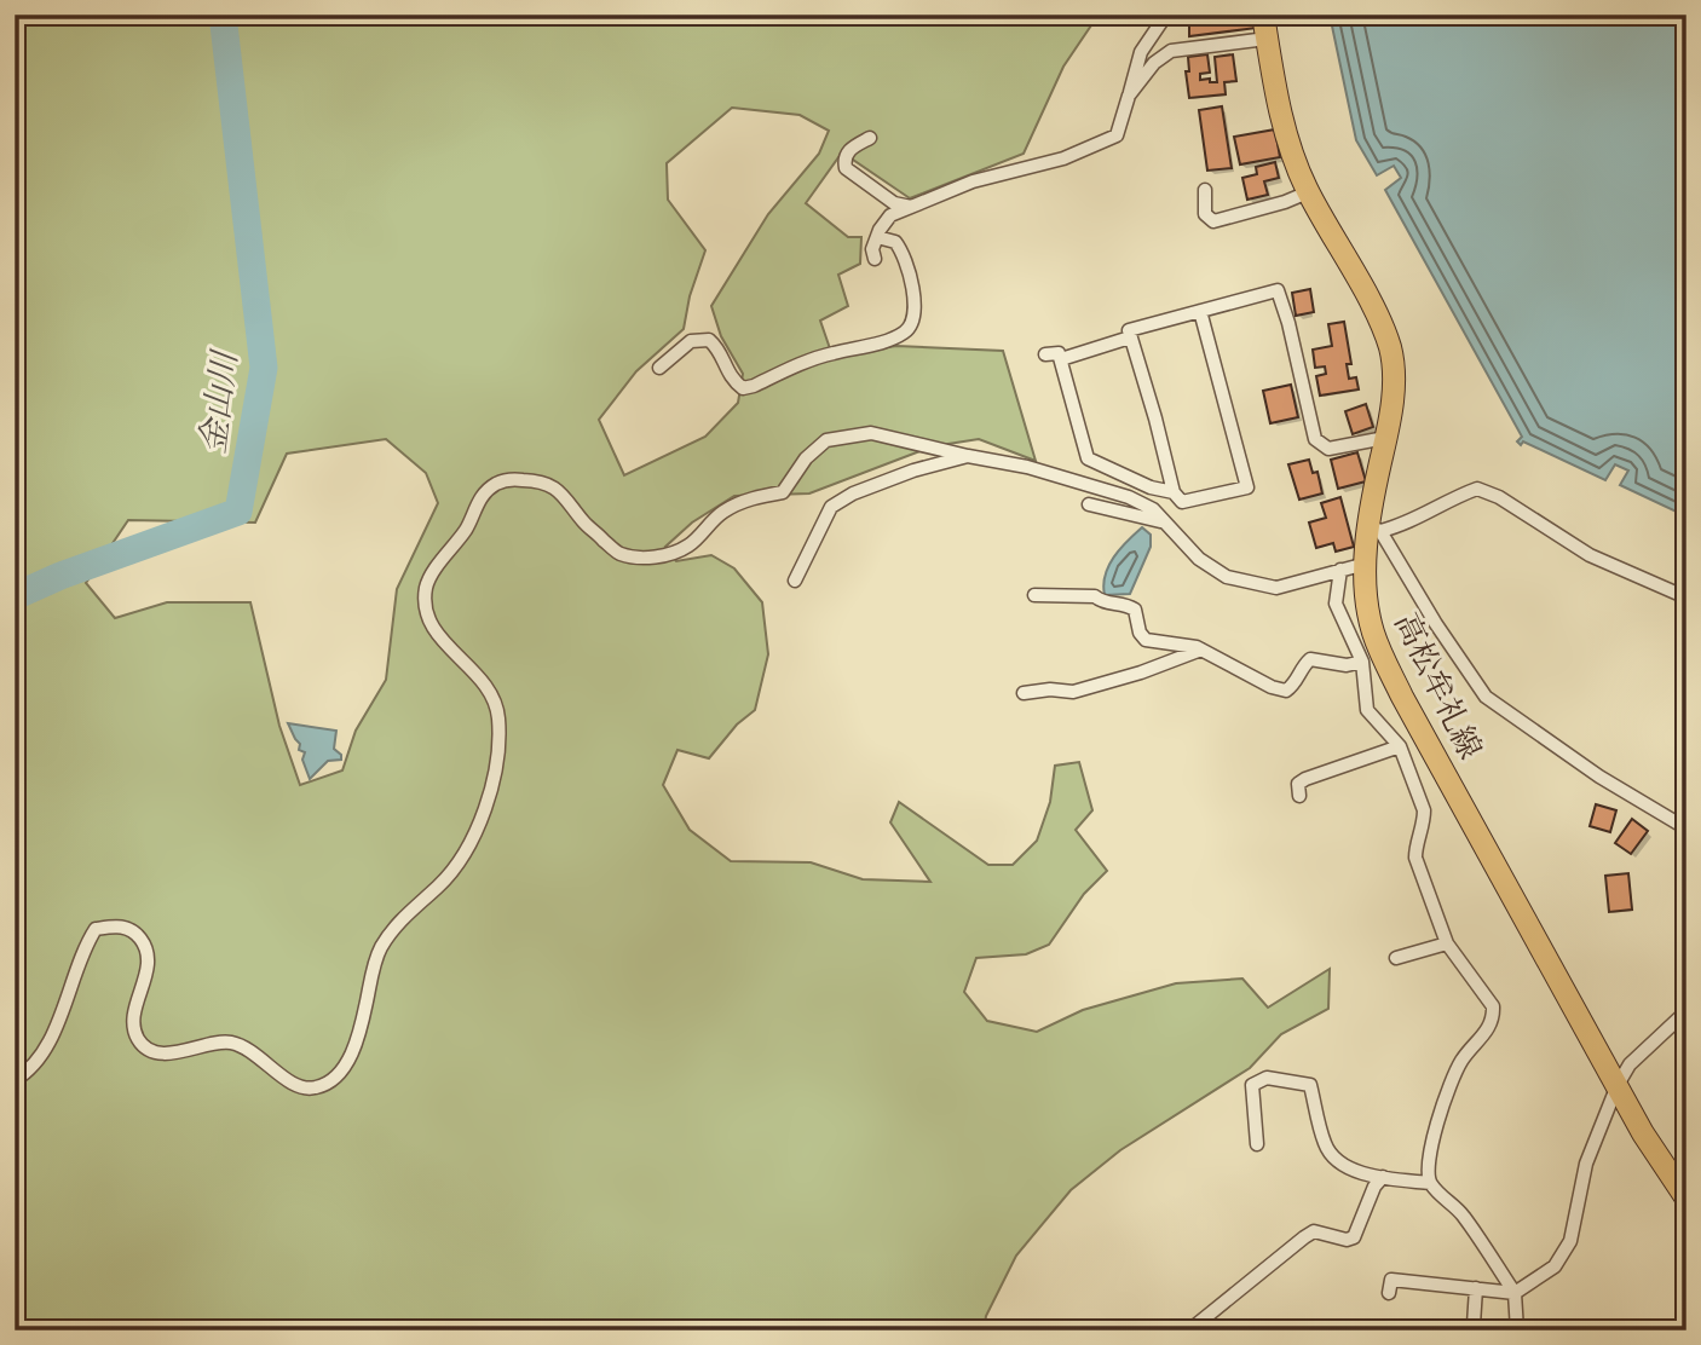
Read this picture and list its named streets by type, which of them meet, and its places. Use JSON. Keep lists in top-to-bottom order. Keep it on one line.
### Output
{"streets":{"main road":["高松牟礼線"]},"water":["金山川"]}
